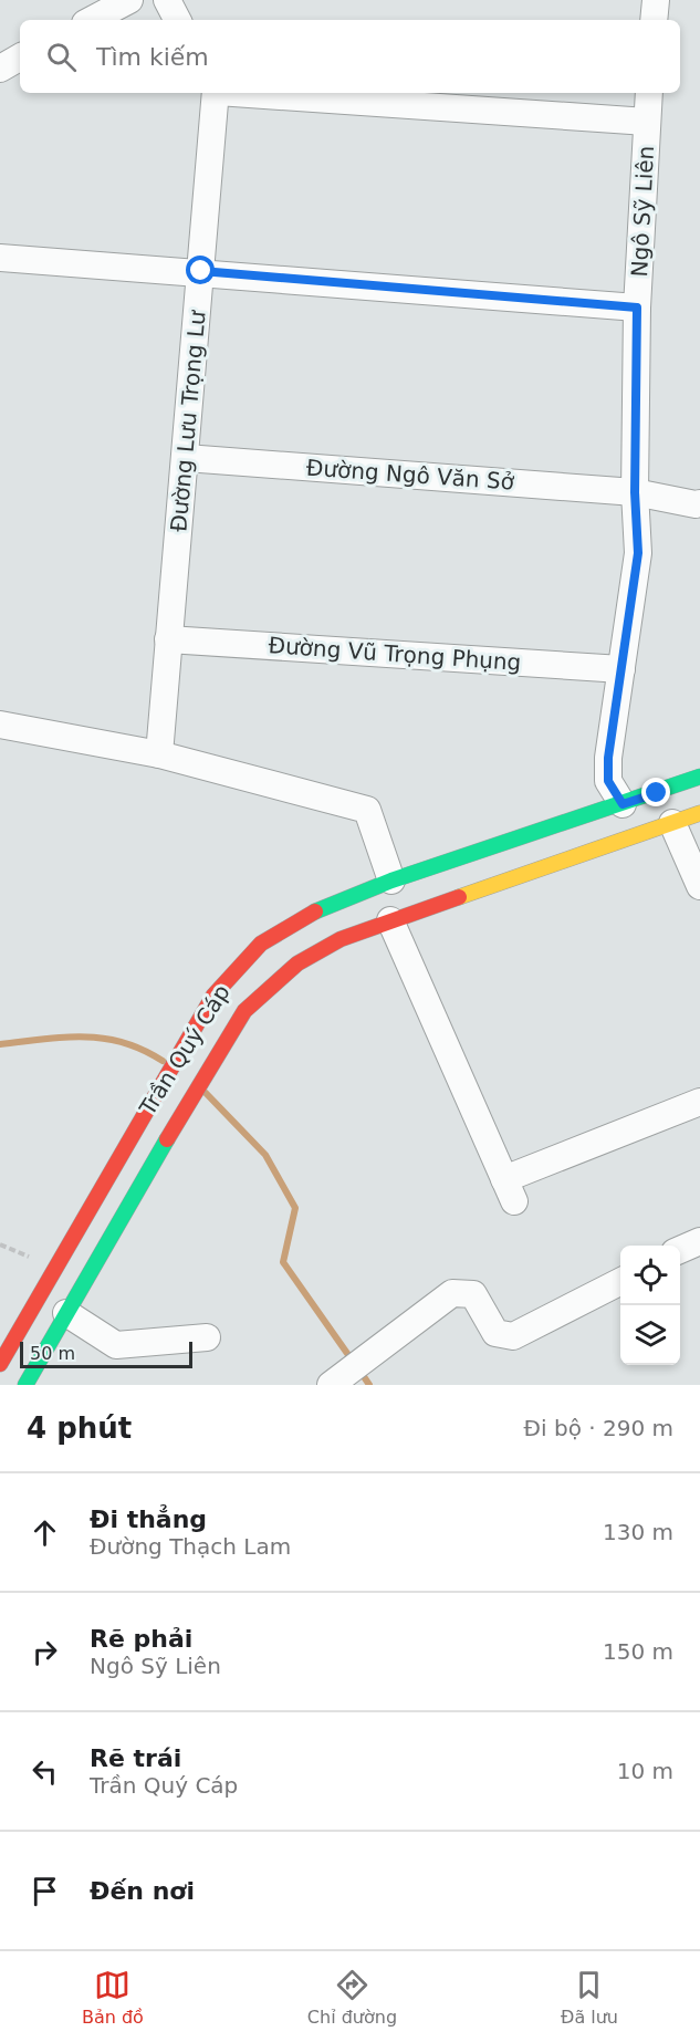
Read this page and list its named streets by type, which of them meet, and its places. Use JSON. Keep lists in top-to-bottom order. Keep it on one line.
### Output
{"streets":{"street":["Ngô Sỹ Liên","Đường Lưu Trọng Lư","Đường Ngô Văn Sở","Đường Vũ Trọng Phụng","Trần Quý Cáp"]},"crossings":[["Ngô Sỹ Liên","Đường Ngô Văn Sở"],["Ngô Sỹ Liên","Đường Vũ Trọng Phụng"],["Ngô Sỹ Liên","Trần Quý Cáp"],["Đường Lưu Trọng Lư","Đường Ngô Văn Sở"],["Đường Lưu Trọng Lư","Đường Vũ Trọng Phụng"]],"scale_bar":"50 m","page":{"search":"Tìm kiếm","scale":"50 m","heading":["4 phút","Đi bộ · 290 m"],"list":[["Đi thẳng","Đường Thạch Lam","130 m"],["Rẽ phải","Ngô Sỹ Liên","150 m"],["Rẽ trái","Trần Quý Cáp","10 m"],"Đến nơi"],"nav":["Bản đồ","Chỉ đường","Đã lưu"]}}
